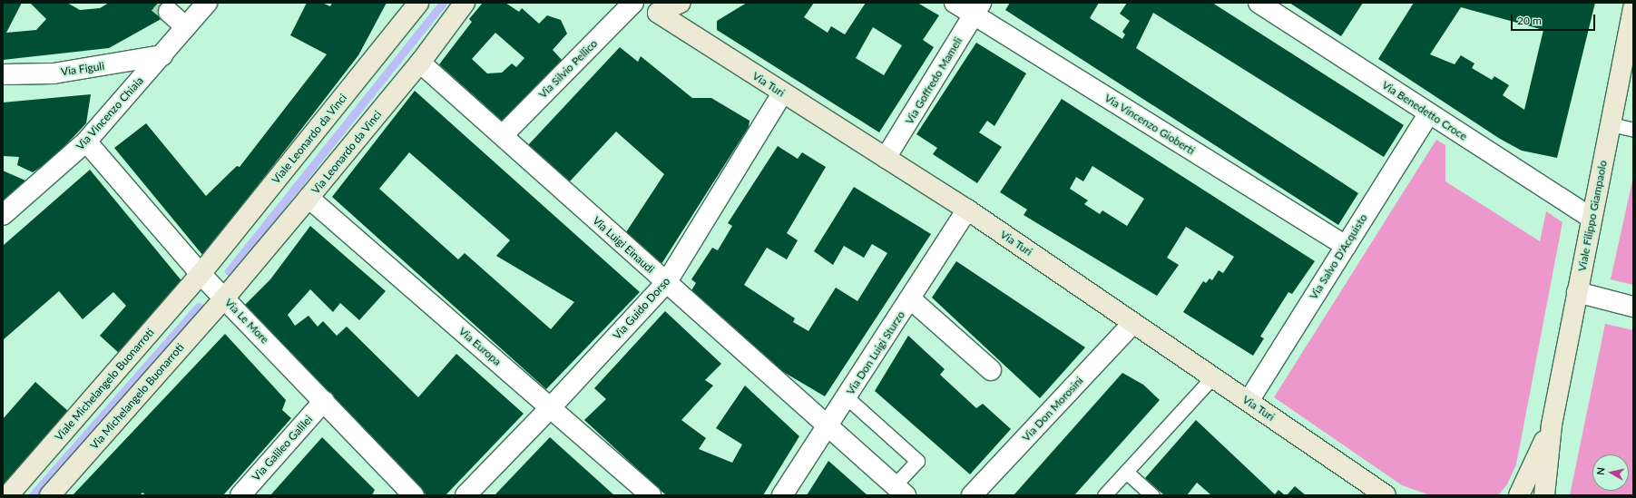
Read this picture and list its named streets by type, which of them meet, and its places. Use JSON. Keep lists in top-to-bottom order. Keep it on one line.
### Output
{"streets":{"street":["Via Figuli","Via Silvio Pellico","Via Goffredo Mameli","Via Turi","Via Benedetto Croce","Via Vincenzo Chiaia","Via Vincenzo Gioberti","Viale Leonardo da Vinci","Via Leonardo da Vinci","Viale Filippo Giampaolo","Via Luigi Einaudi","Via Salvo D'Acquisto","Via Guido Dorso","Via Le More","Via Europa","Via Don Luigi Sturzo","Viale Michelangelo Buonarroti","Via Michelangelo Buonarroti","Via Don Morosini","Via Galileo Galilei"]},"crossings":[["Via Figuli","Via Vincenzo Chiaia"],["Via Silvio Pellico","Via Luigi Einaudi"],["Via Goffredo Mameli","Via Turi"],["Via Goffredo Mameli","Via Vincenzo Gioberti"],["Via Turi","Via Salvo D'Acquisto"],["Via Turi","Via Guido Dorso"],["Via Turi","Via Don Luigi Sturzo"],["Via Turi","Via Don Morosini"],["Via Benedetto Croce","Viale Filippo Giampaolo"],["Via Benedetto Croce","Via Salvo D'Acquisto"],["Via Vincenzo Chiaia","Via Le More"],["Via Vincenzo Gioberti","Via Salvo D'Acquisto"],["Viale Leonardo da Vinci","Via Le More"],["Viale Leonardo da Vinci","Viale Michelangelo Buonarroti"],["Via Leonardo da Vinci","Via Luigi Einaudi"],["Via Leonardo da Vinci","Via Le More"],["Via Leonardo da Vinci","Via Europa"],["Via Leonardo da Vinci","Via Michelangelo Buonarroti"],["Via Luigi Einaudi","Via Guido Dorso"],["Via Luigi Einaudi","Via Don Luigi Sturzo"],["Via Guido Dorso","Via Europa"],["Via Le More","Viale Michelangelo Buonarroti"],["Via Le More","Via Michelangelo Buonarroti"],["Via Le More","Via Galileo Galilei"]],"scale_bar":"20 m","north":"left"}
